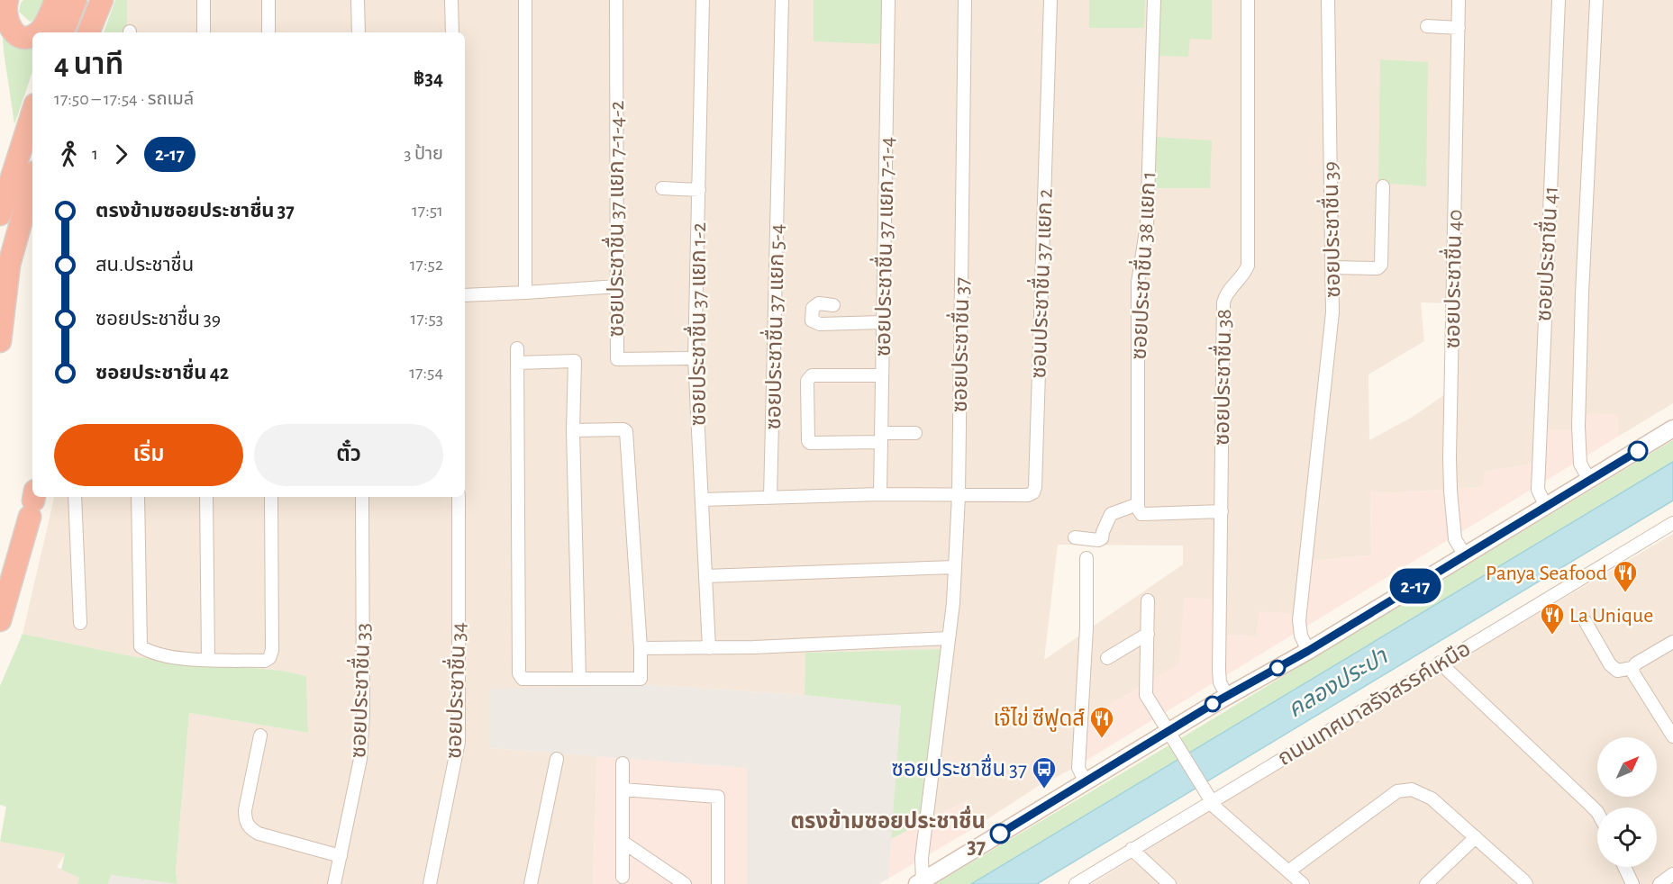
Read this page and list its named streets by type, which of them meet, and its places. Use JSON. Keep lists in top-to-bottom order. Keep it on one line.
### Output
{"streets":{"street":["ซอยประชาชื่น 37 แยก 7-1-4-2","ซอยประชาชื่น 39","ซอยประชาชื่น 37 แยก 7-1-4","ซอยประชาชื่น 41","ซอยประชาชื่น 38 แยก 1","ซอยประชาชื่น 40","ซอนประชาชื่น 37 แยก 2","ซอยประชาชื่น 37 แยก 1-2","ซอยประชาชื่น 37 แยก 5-4","ซอยประชาชื่น 37","ซอยประชาชื่น 38","ซอยประชาชื่น 33","ซอยประชาชื่น 34","ถนนเทศบาลรังสรรค์เหนือ"]},"crossings":[["ซอยประชาชื่น 37 แยก 7-1-4-2","ซอยประชาชื่น 37 แยก 1-2"],["ซอยประชาชื่น 37 แยก 7-1-4","ซอนประชาชื่น 37 แยก 2"],["ซอนประชาชื่น 37 แยก 2","ซอยประชาชื่น 37 แยก 1-2"],["ซอนประชาชื่น 37 แยก 2","ซอยประชาชื่น 37 แยก 5-4"],["ซอนประชาชื่น 37 แยก 2","ซอยประชาชื่น 37"]],"water":["คลองประปา"],"places":{"restaurant":["Panya Seafood","La Unique","เจ๊ไข่ ซีฟูดส์"],"bus stop":["ซอยประชาชื่น 37"],"other":["ตรงข้ามซอยประชาชื่น 37"]},"lines":["bus line 2-17"],"north":"top right","page":{"on_map":"2-17","heading":["4 นาที","17:50 – 17:54 · รถเมล์","฿34"],"legs":["1","2-17","3 ป้าย"],"list":[{"name":"ตรงข้ามซอยประชาชื่น 37","value":"17:51"},{"name":"สน.ประชาชื่น","value":"17:52"},{"name":"ซอยประชาชื่น 39","value":"17:53"},{"name":"ซอยประชาชื่น 42","value":"17:54"}],"buttons":["เริ่ม","ตั๋ว"]}}
